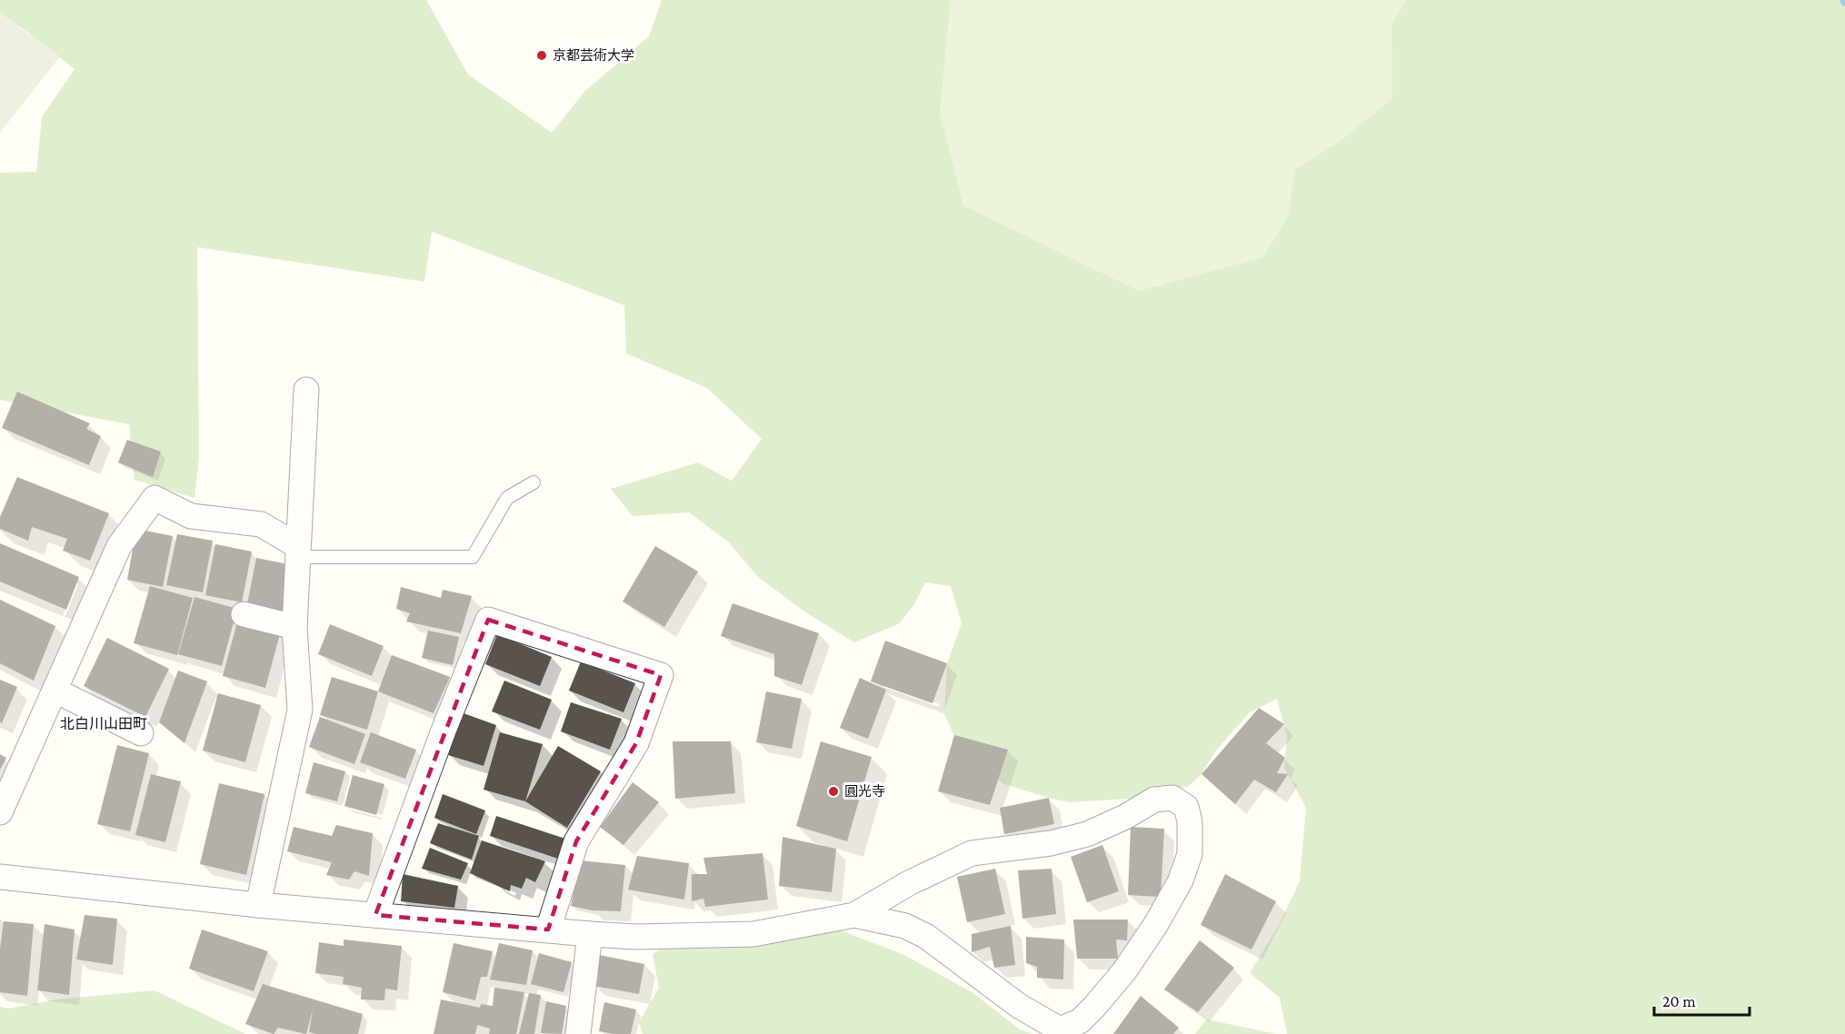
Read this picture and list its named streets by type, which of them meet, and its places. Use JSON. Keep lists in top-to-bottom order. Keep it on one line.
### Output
{"districts":["北白川山田町"],"places":["京都芸術大学","圓光寺"],"scale_bar":"20 m"}
